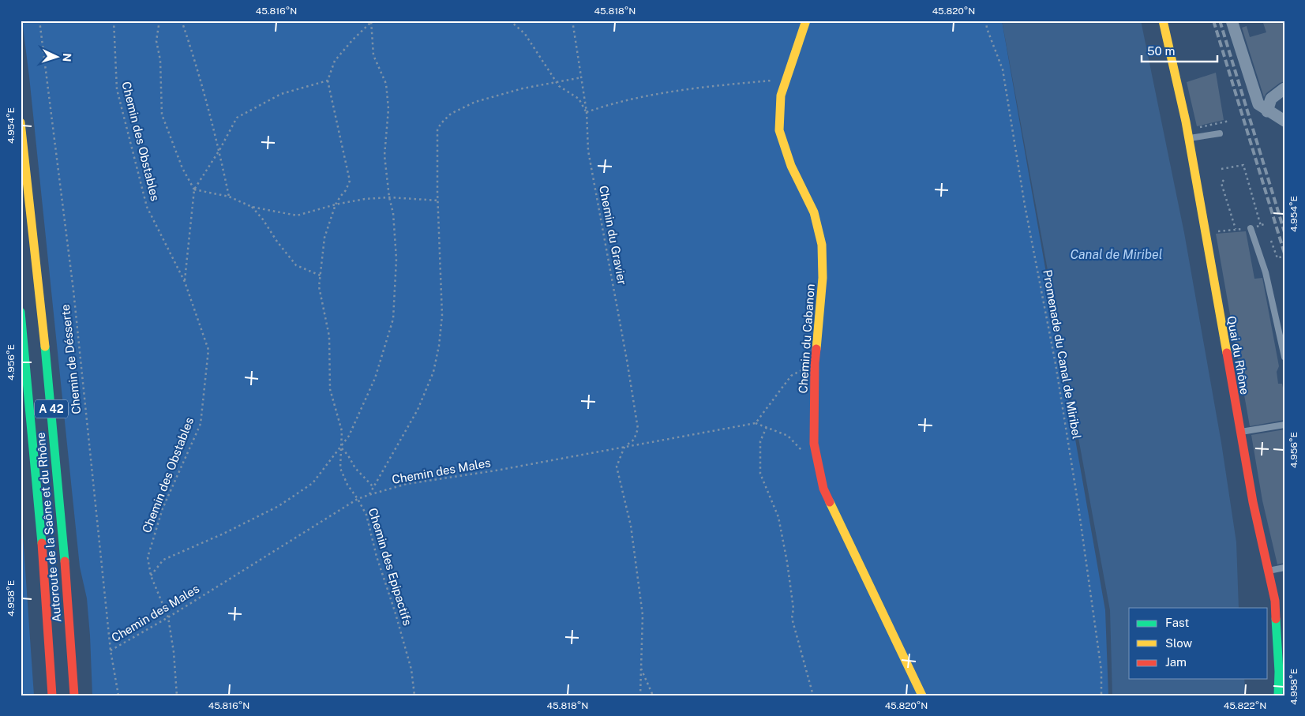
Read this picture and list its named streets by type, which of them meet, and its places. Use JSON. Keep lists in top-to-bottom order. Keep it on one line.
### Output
{"streets":{"main road":["Chemin du Cabanon","Quai du Rhône","A 42","Autoroute de la Saône et du Rhône"],"path":["Chemin des Obstables","Chemin du Gravier","Promenade du Canal de Miribel","Chemin de Désserte","Chemin des Males","Chemin des Epipactifs"]},"crossings":[["Chemin des Obstables","Chemin des Males"],["Chemin du Gravier","Chemin des Males"],["Chemin de Désserte","Chemin des Males"],["Chemin des Males","Chemin des Epipactifs"]],"water":["Canal de Miribel"],"legend":["Fast","Slow","Jam"],"scale_bar":"50 m","north":"right","coordinates":["45.816°N","45.818°N","45.820°N","4.954°E","4.956°E","4.958°E","45.822°N"]}
